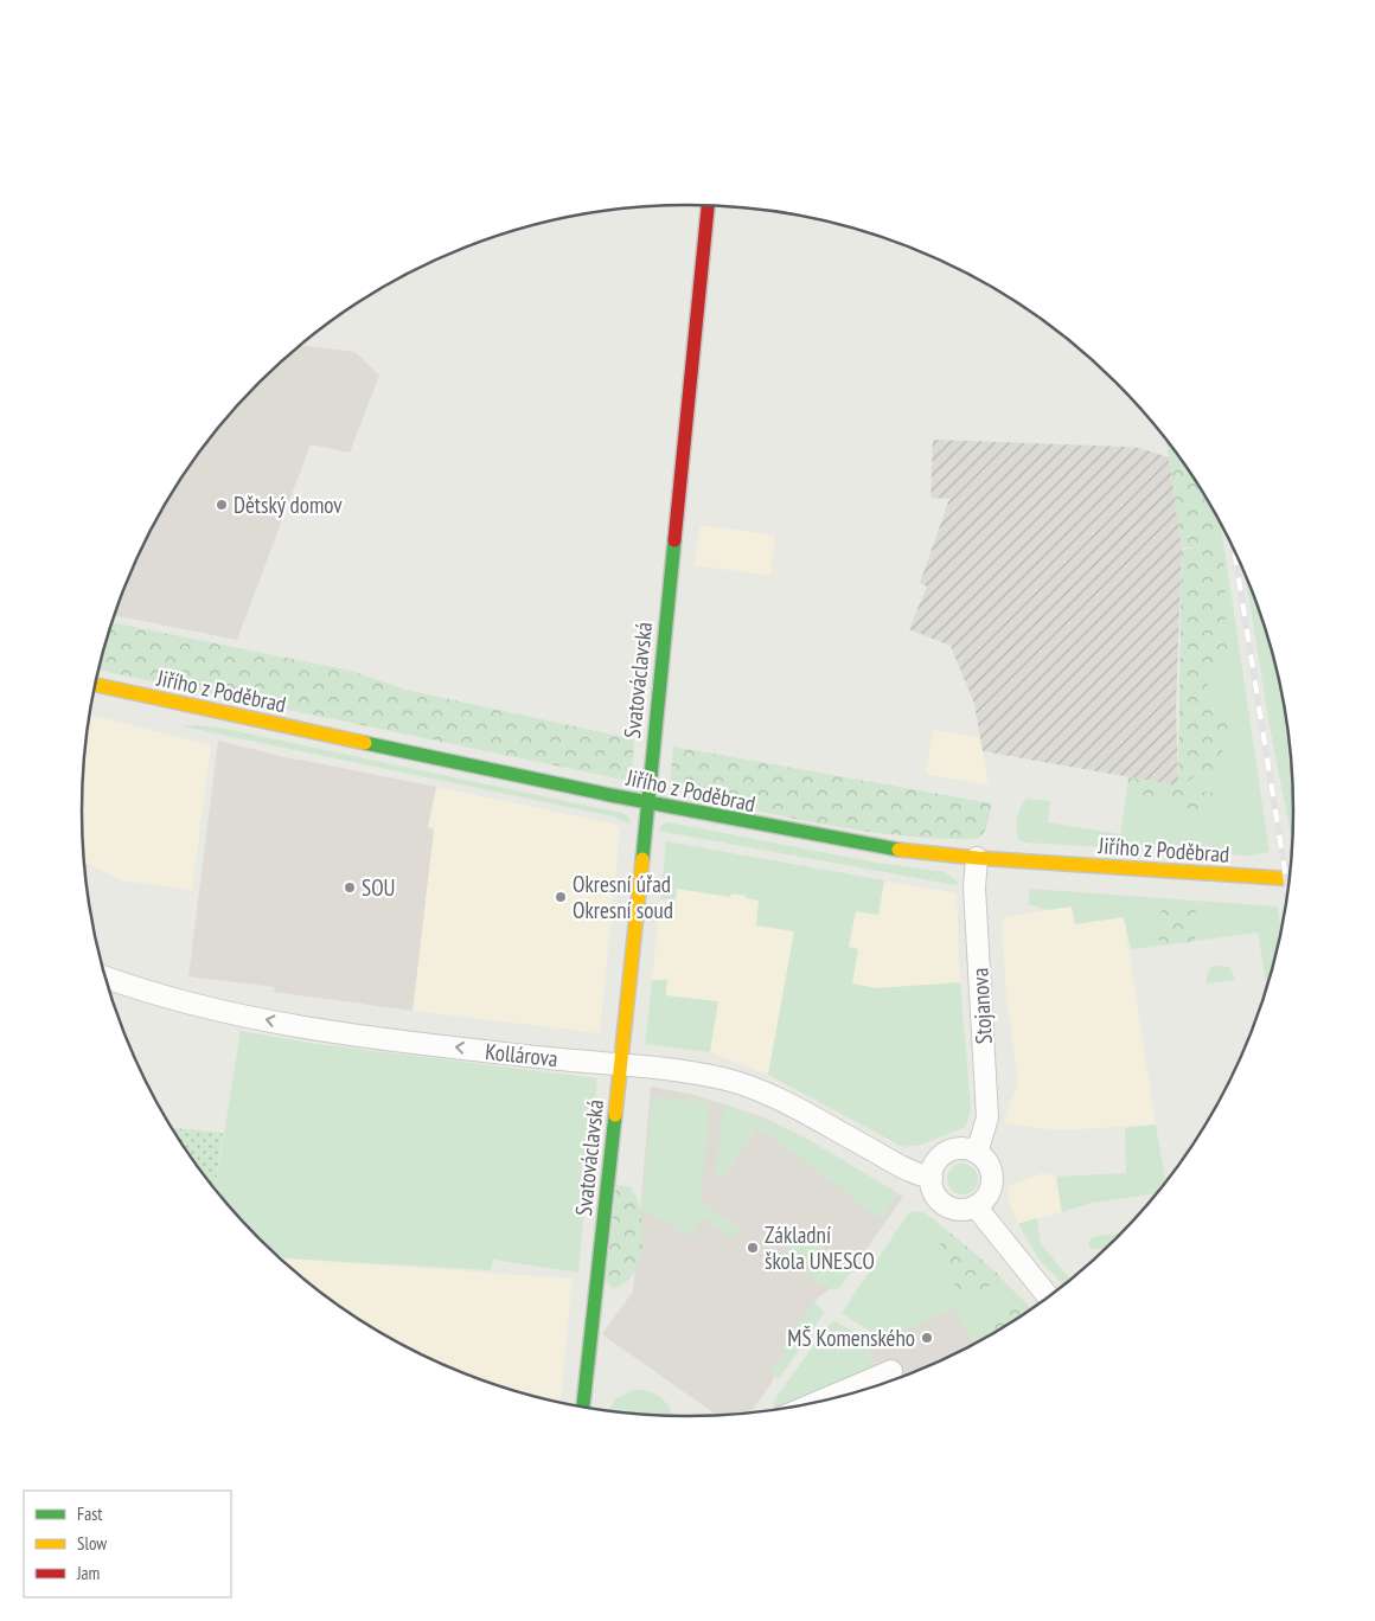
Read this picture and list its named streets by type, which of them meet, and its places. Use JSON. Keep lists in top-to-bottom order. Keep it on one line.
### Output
{"streets":{"street":["Svatováclavská","Jiřího z Poděbrad","Stojanova","Kollárova"]},"crossings":[["Svatováclavská","Jiřího z Poděbrad"],["Svatováclavská","Kollárova"],["Jiřího z Poděbrad","Stojanova"],["Stojanova","Kollárova"]],"one_way":["Kollárova"],"places":["Dětský domov","SOU","Okresní úřad Okresní soud","Základní škola UNESCO","MŠ Komenského"],"legend":["Fast","Slow","Jam"]}
